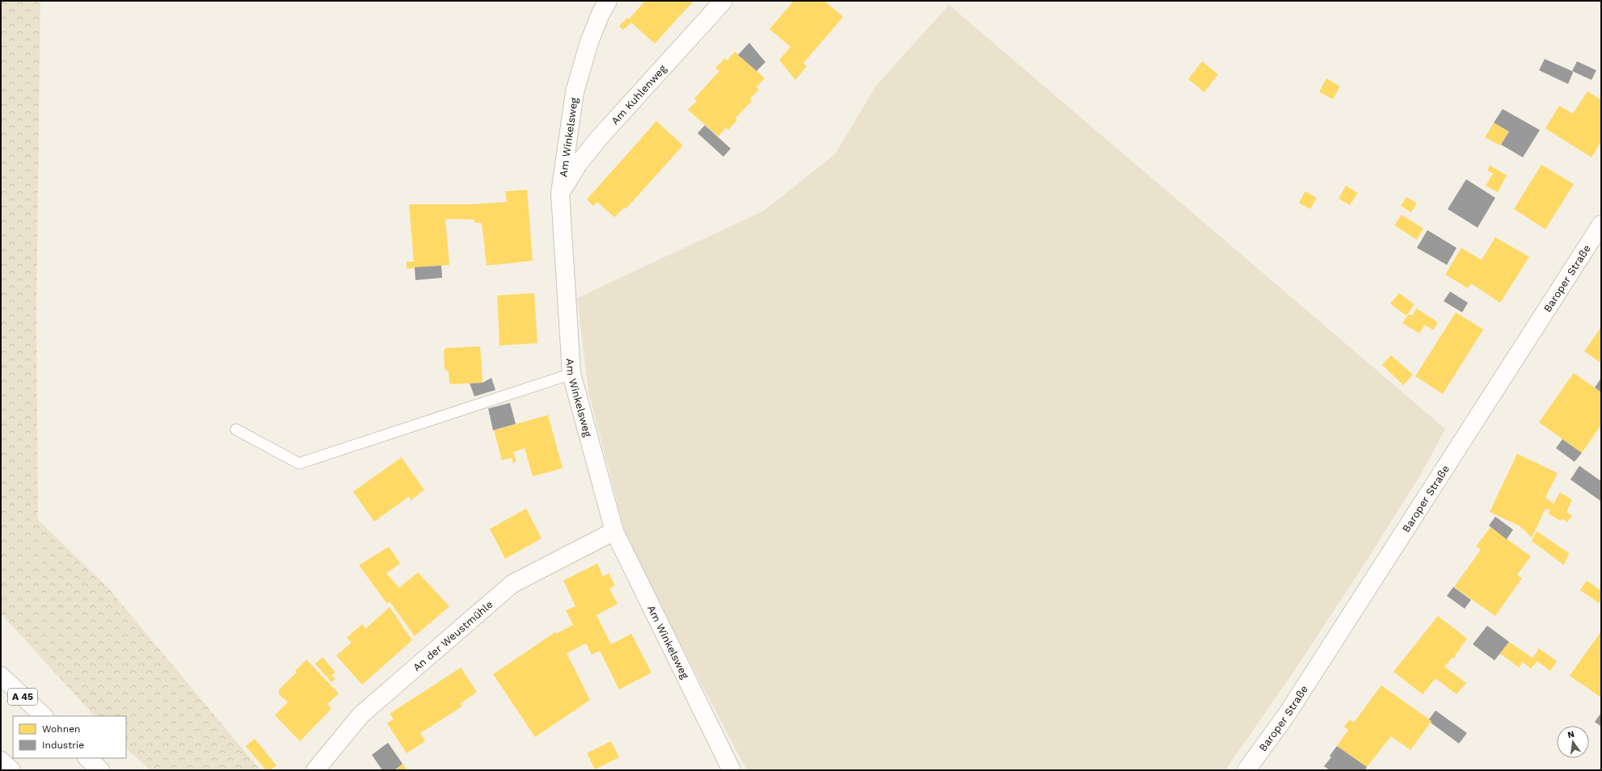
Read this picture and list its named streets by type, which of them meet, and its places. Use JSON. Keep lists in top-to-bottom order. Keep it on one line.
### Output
{"streets":{"main road":["Am Kuhlenweg","Am Winkelsweg","Baroper Straße","An der Weustmühle","A 45"]},"crossings":[["Am Kuhlenweg","Am Winkelsweg"],["Am Winkelsweg","An der Weustmühle"]],"legend":["Wohnen","Industrie"],"north":"top"}
